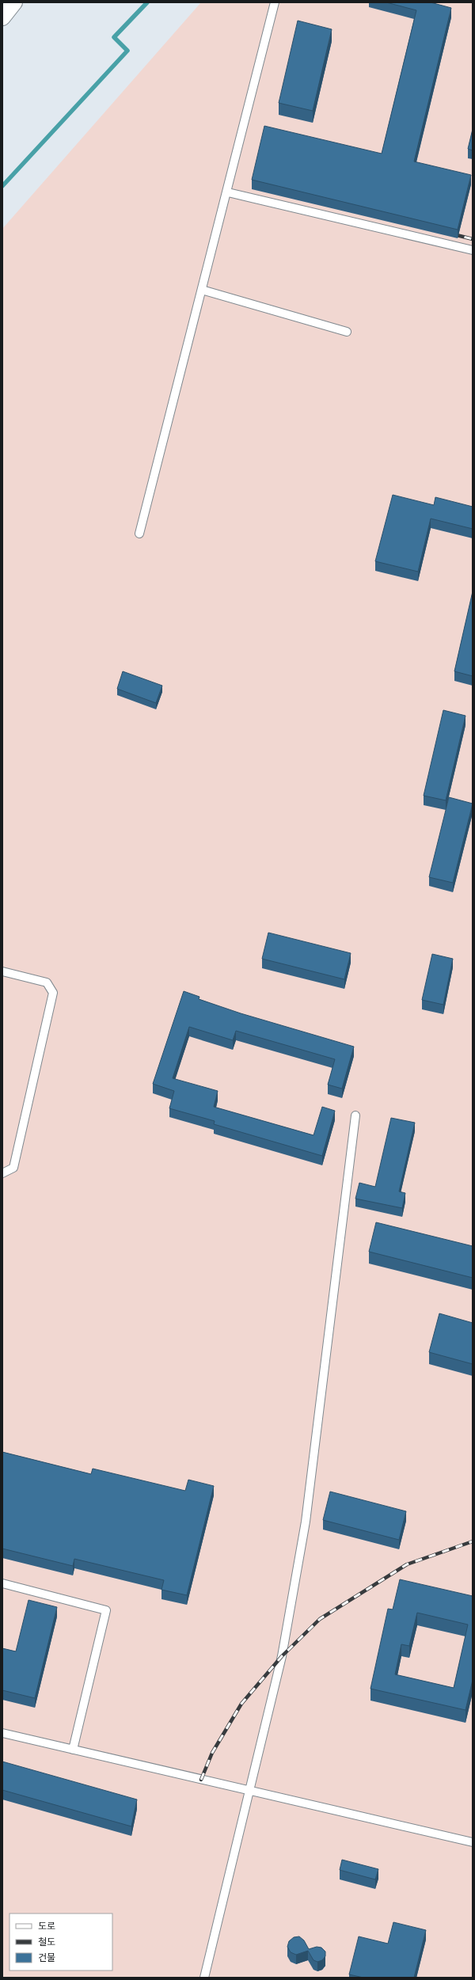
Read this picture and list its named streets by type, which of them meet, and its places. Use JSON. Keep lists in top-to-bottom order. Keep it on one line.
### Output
{"legend":["도로","철도","건물"]}
